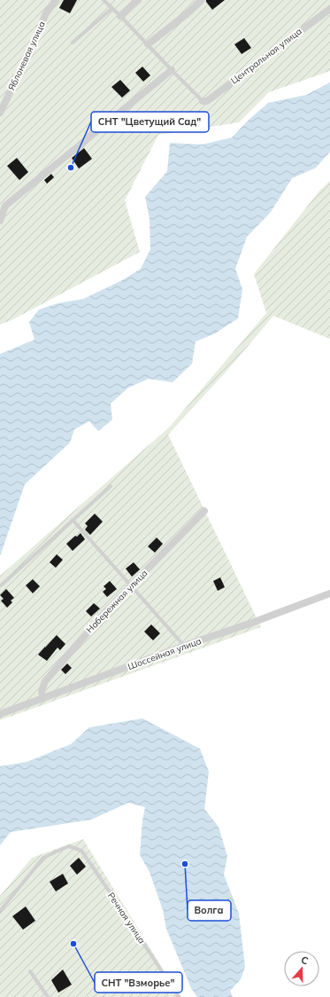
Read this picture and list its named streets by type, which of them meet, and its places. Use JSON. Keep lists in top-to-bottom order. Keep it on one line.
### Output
{"streets":{"street":["Яблоневая улица","Центральная улица","Набережная улица","Шоссейная улица"],"lane":["Речная улица"]},"crossings":[["Набережная улица","Шоссейная улица"]],"places":["СНТ \"Цветущий Сад\"","Волга","СНТ \"Взморье\""],"north":"top"}
